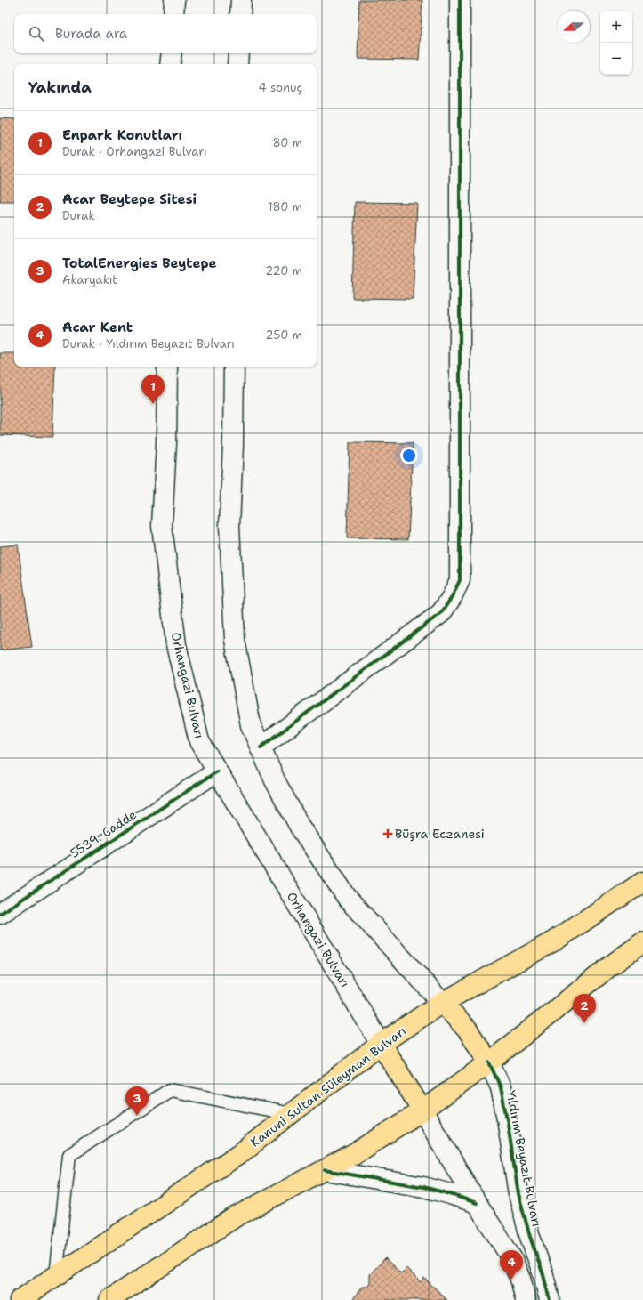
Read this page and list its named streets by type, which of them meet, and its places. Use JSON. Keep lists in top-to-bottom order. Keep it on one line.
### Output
{"streets":{"main road":["Kanuni Sultan Süleyman Bulvarı"],"street":["Orhangazi Bulvarı","5539. Cadde","Yıldırım Beyazıt Bulvarı"]},"crossings":[["Orhangazi Bulvarı","5539. Cadde"],["Orhangazi Bulvarı","Kanuni Sultan Süleyman Bulvarı"]],"places":{"health":["Büşra Eczanesi"]},"north":"left","page":{"map_buttons":["+","−"],"search":"Burada ara","heading":["Yakında","4 sonuç"],"list":[{"mark":"1","name":"Enpark Konutları","note":"Durak · Orhangazi Bulvarı","value":"80 m"},{"mark":"2","name":"Acar Beytepe Sitesi","note":"Durak","value":"180 m"},{"mark":"3","name":"TotalEnergies Beytepe","note":"Akaryakıt","value":"220 m"},{"mark":"4","name":"Acar Kent","note":"Durak · Yıldırım Beyazıt Bulvarı","value":"250 m"}],"pins":["1","2","3","4"]}}
